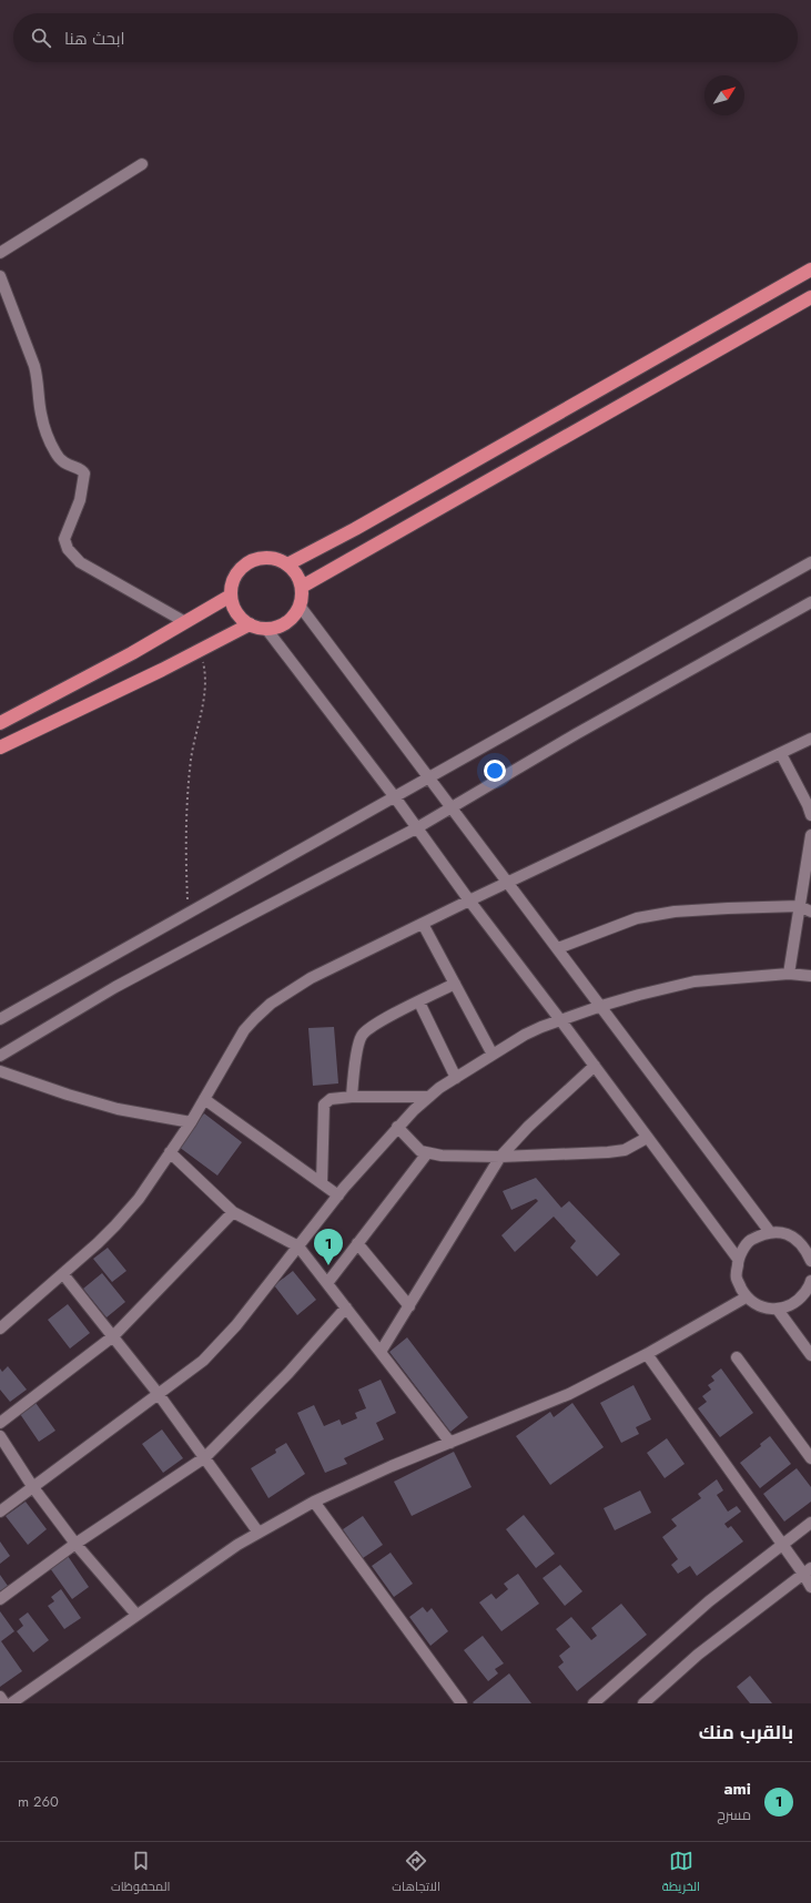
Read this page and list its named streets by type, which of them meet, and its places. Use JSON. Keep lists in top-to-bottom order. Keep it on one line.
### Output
{"north":"top right","page":{"search":"ابحث هنا","pins":"1","heading":"بالقرب منك","list":[{"mark":"1","name":"ami","note":"مسرح","value":"260 m"}],"nav":["الخريطة","الاتجاهات","المحفوظات"]}}
